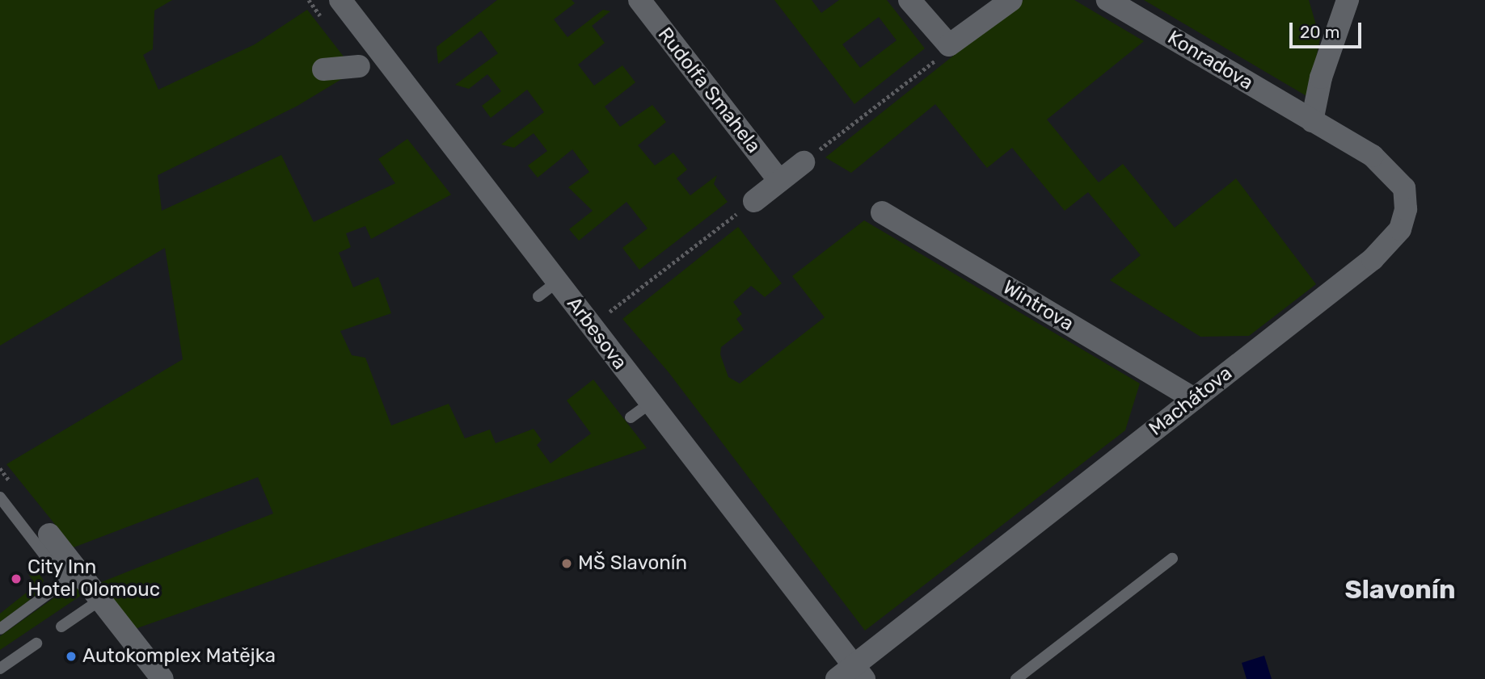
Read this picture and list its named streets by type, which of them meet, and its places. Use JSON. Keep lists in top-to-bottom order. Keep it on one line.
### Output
{"streets":{"street":["Konradova","Rudolfa Smahela","Wintrova","Arbesova","Machátova"]},"crossings":[["Konradova","Machátova"],["Wintrova","Machátova"],["Arbesova","Machátova"]],"districts":["Slavonín"],"places":["MŠ Slavonín","City Inn Hotel Olomouc","Autokomplex Matějka"],"scale_bar":"20 m"}
